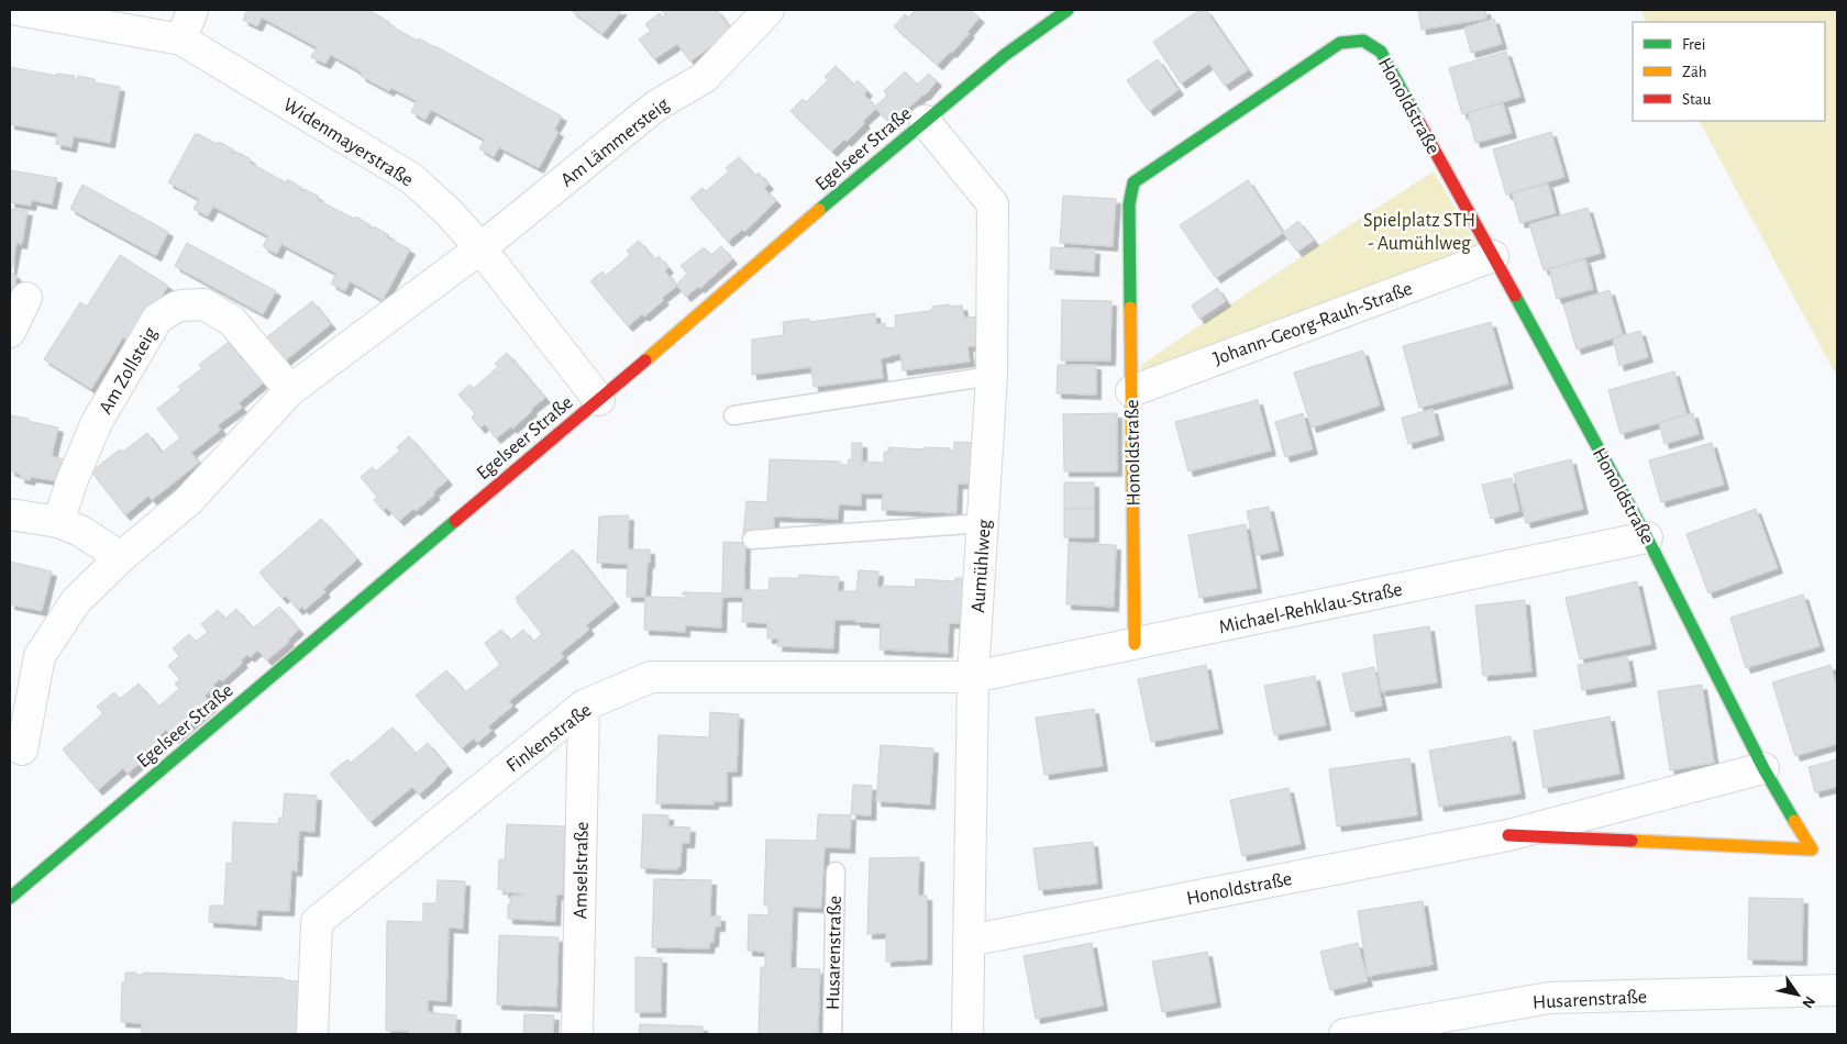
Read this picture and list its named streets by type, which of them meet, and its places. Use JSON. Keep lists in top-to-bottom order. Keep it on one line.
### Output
{"streets":{"street":["Honoldstraße","Widenmayerstraße","Am Lämmersteig","Egelseer Straße","Johann-Georg-Rauh-Straße","Am Zollsteig","Aumühlweg","Michael-Rehklau-Straße","Finkenstraße","Amselstraße","Husarenstraße"]},"crossings":[["Honoldstraße","Johann-Georg-Rauh-Straße"],["Honoldstraße","Aumühlweg"],["Honoldstraße","Michael-Rehklau-Straße"],["Widenmayerstraße","Am Lämmersteig"],["Widenmayerstraße","Egelseer Straße"],["Egelseer Straße","Aumühlweg"],["Aumühlweg","Michael-Rehklau-Straße"],["Aumühlweg","Finkenstraße"],["Michael-Rehklau-Straße","Finkenstraße"],["Finkenstraße","Amselstraße"]],"parks":["Spielplatz STH - Aumühlweg"],"legend":["Frei","Zäh","Stau"],"north":"bottom right"}
